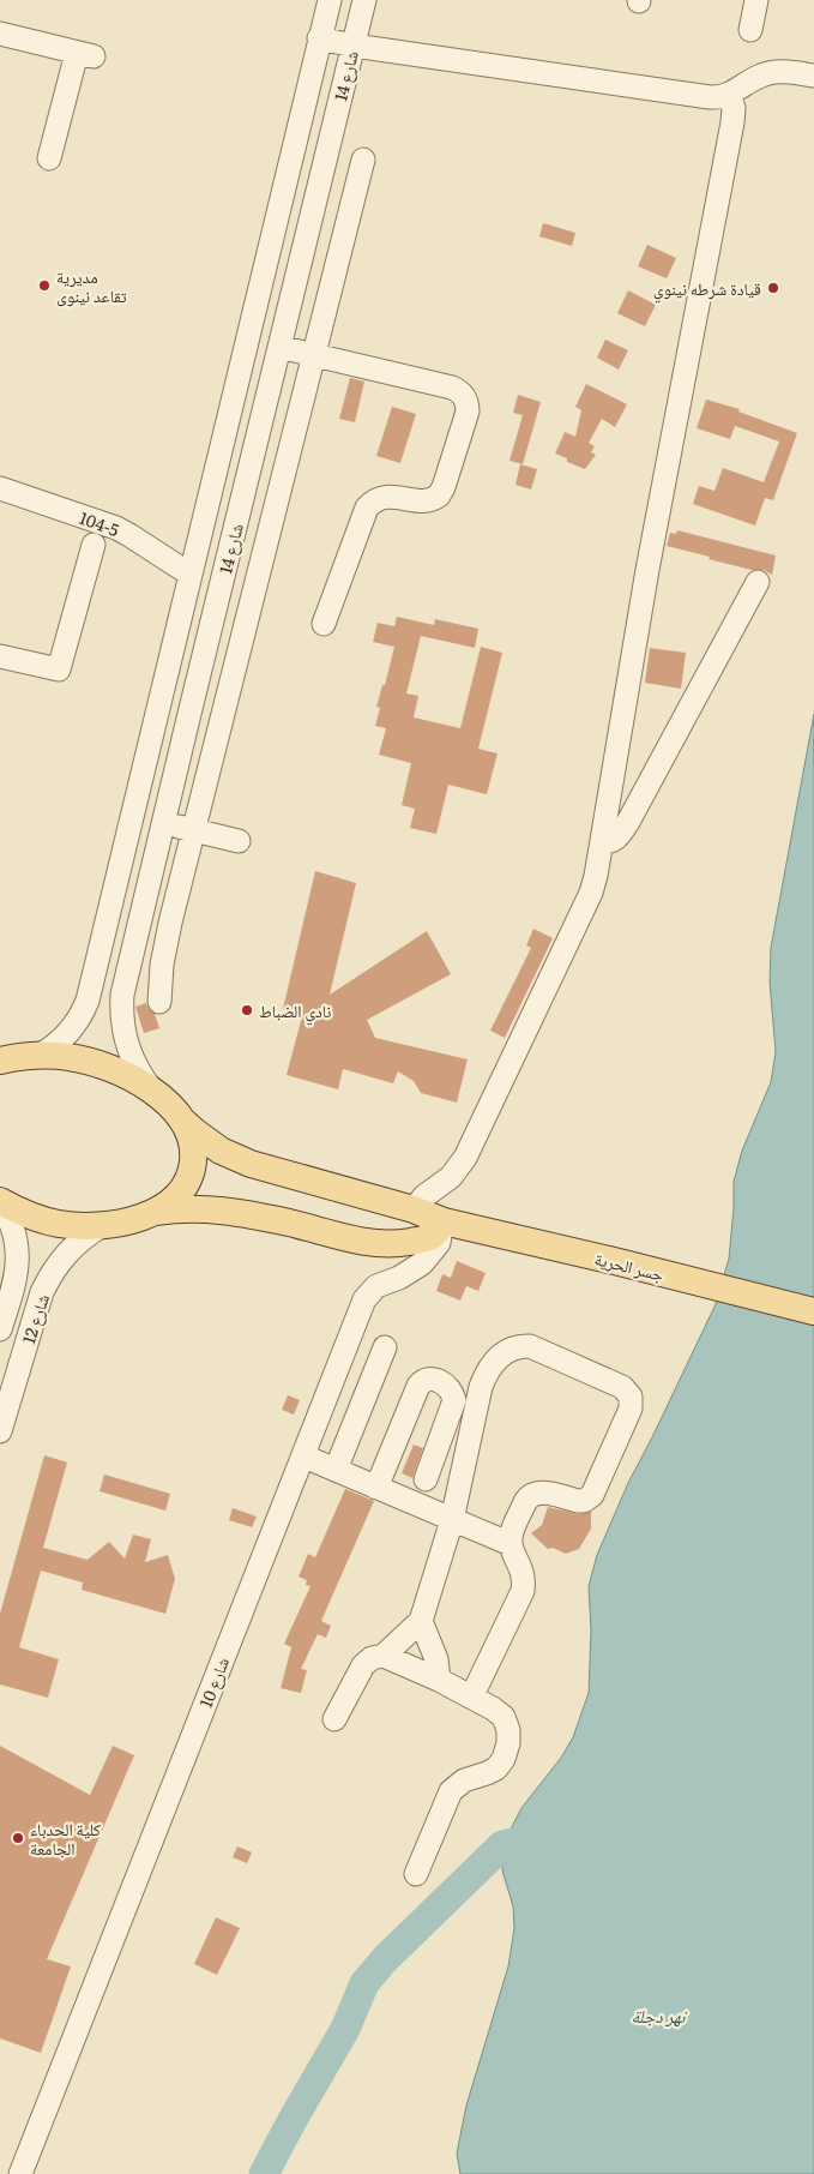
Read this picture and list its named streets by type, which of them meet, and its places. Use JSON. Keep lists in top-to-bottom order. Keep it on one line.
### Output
{"streets":{"main road":["جسر الحرية"],"street":["شارع 14","104-5","شارع 12","شارع 10"]},"crossings":[["شارع 14","104-5"],["جسر الحرية","شارع 10"]],"water":["نهر دجلة"],"places":["مديرية تقاعد نينوى","قيادة شرطه نينوي","نادي الضباط","كلية الحدباء الجامعة"]}
